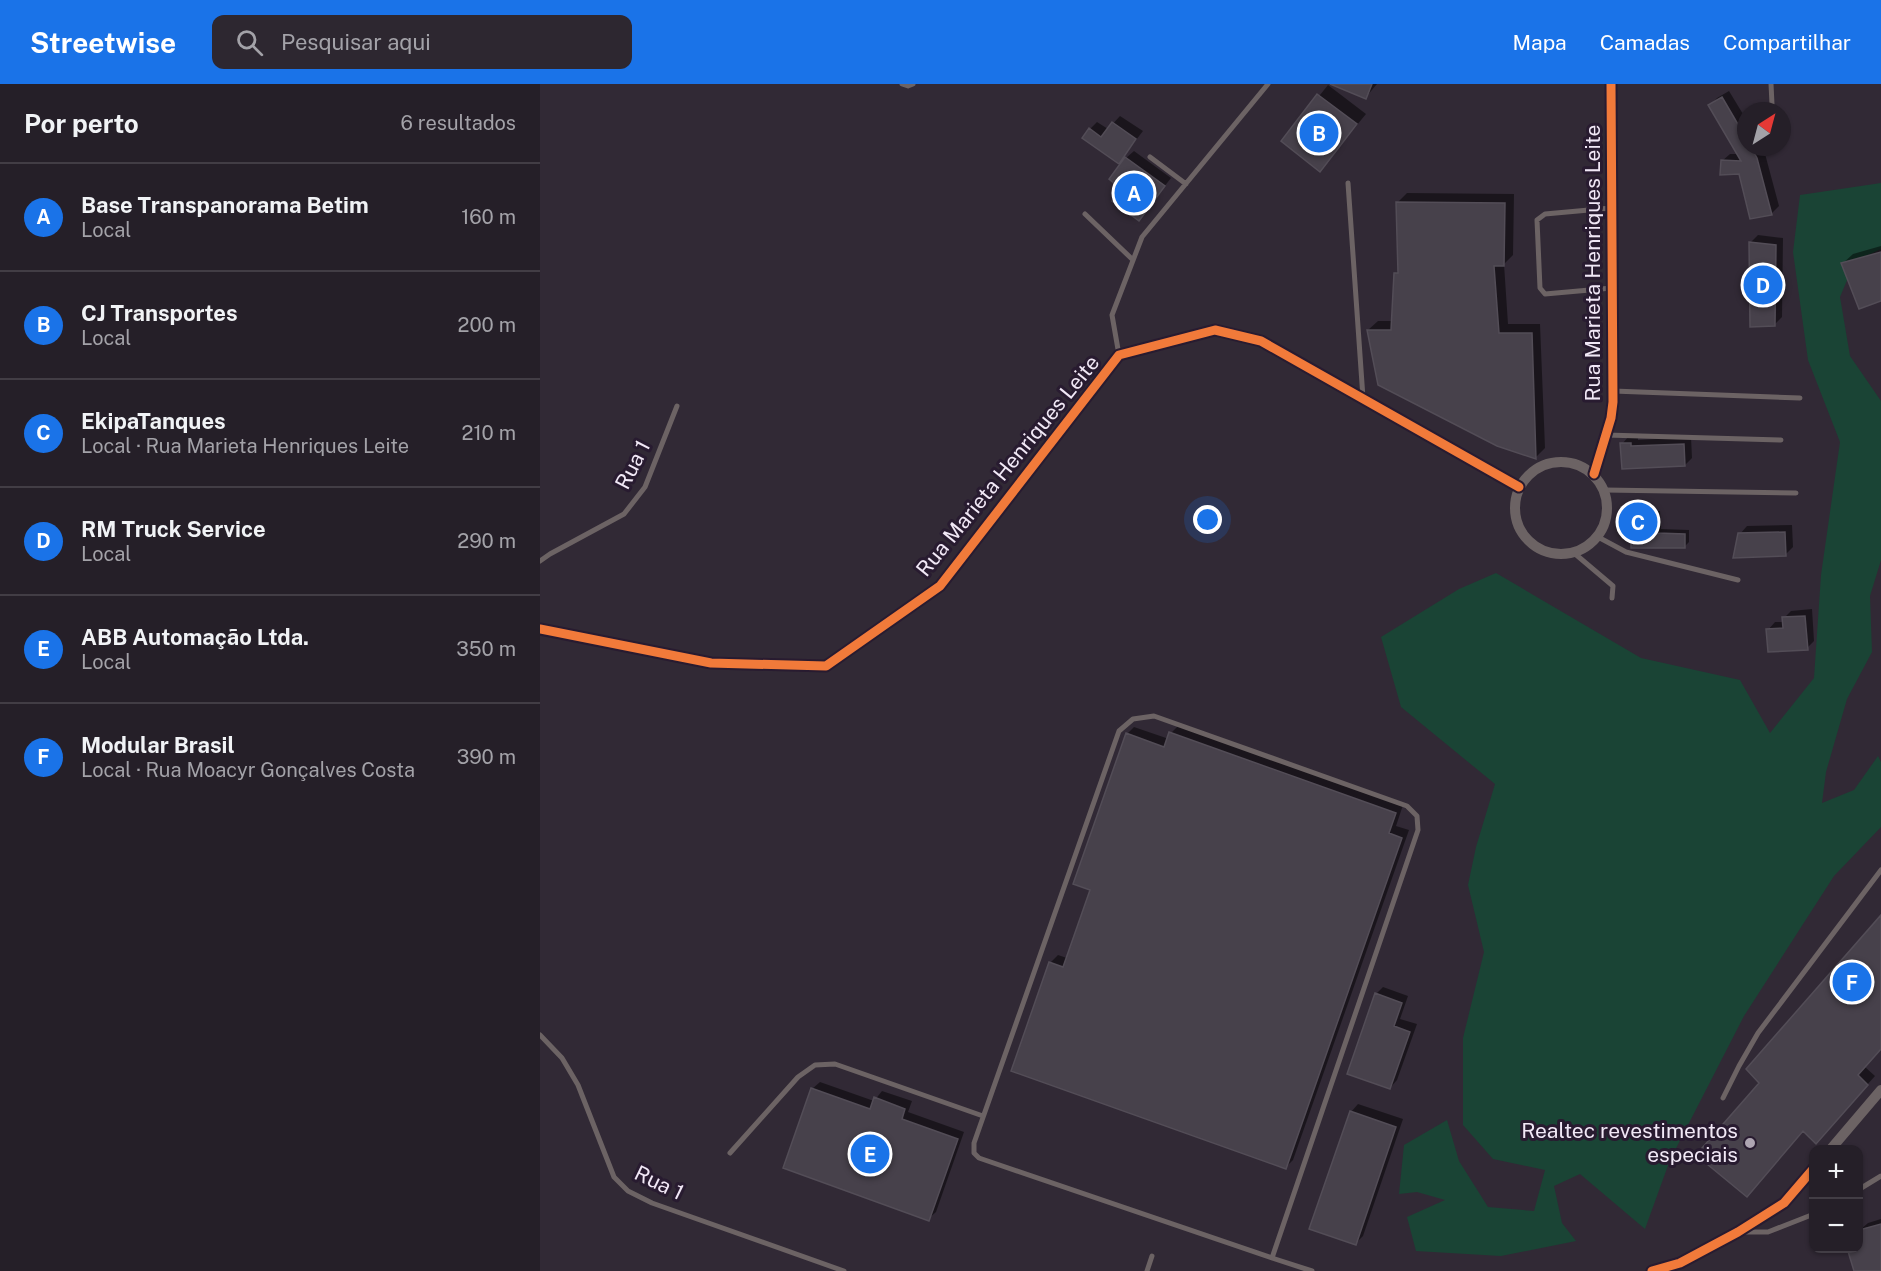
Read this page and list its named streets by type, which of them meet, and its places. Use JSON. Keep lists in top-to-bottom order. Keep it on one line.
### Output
{"streets":{"street":["Rua Marieta Henriques Leite"],"lane":["Rua 1"]},"places":["Realtec revestimentos especiais"],"north":"top right","page":{"header":"Streetwise","search":"Pesquisar aqui","nav":["Mapa","Camadas","Compartilhar"],"heading":["Por perto","6 resultados"],"pins":["B","A","D","C","F","E"],"list":[{"mark":"A","name":"Base Transpanorama Betim","note":"Local","value":"160 m"},{"mark":"B","name":"CJ Transportes","note":"Local","value":"200 m"},{"mark":"C","name":"EkipaTanques","note":"Local · Rua Marieta Henriques Leite","value":"210 m"},{"mark":"D","name":"RM Truck Service","note":"Local","value":"290 m"},{"mark":"E","name":"ABB Automação Ltda.","note":"Local","value":"350 m"},{"mark":"F","name":"Modular Brasil","note":"Local · Rua Moacyr Gonçalves Costa","value":"390 m"}],"map_buttons":["+","−"]}}
